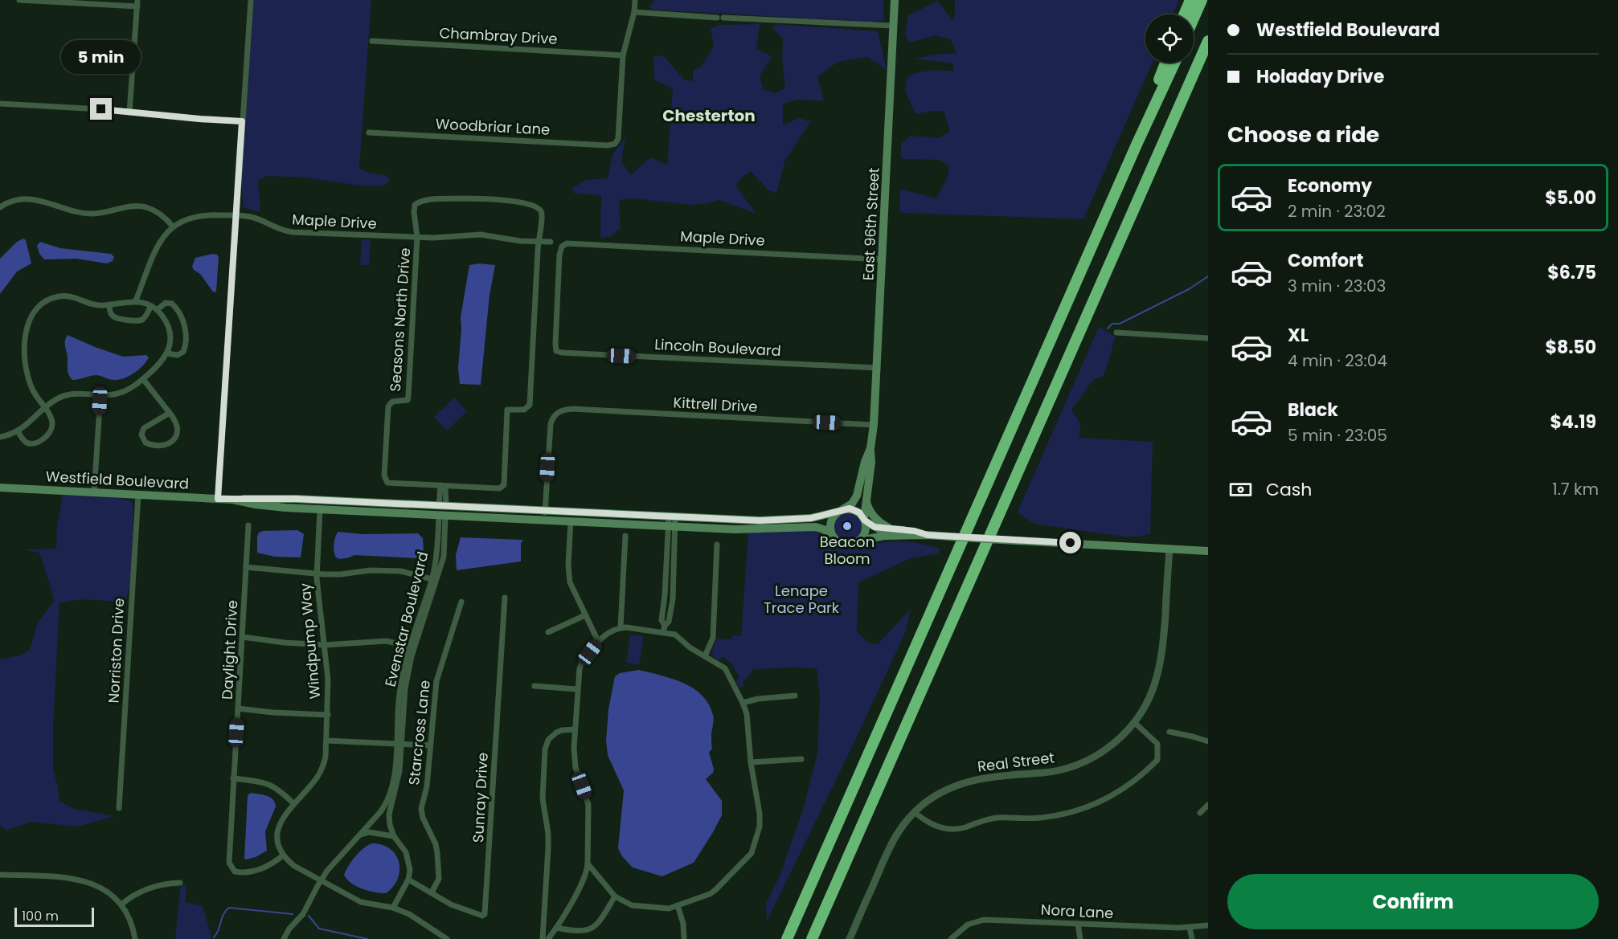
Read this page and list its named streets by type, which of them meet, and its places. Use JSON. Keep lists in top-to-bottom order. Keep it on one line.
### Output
{"streets":{"main road":["East 96th Street","Westfield Boulevard"],"street":["Chambray Drive","Woodbriar Lane","Maple Drive","Seasons North Drive","Lincoln Boulevard","Kittrell Drive","Evenstar Boulevard","Windpump Way","Daylight Drive","Norriston Drive","Starcross Lane","Real Street","Sunray Drive","Nora Lane"]},"crossings":[["Chambray Drive","Woodbriar Lane"],["Maple Drive","East 96th Street"],["Maple Drive","Seasons North Drive"],["Maple Drive","Lincoln Boulevard"],["East 96th Street","Lincoln Boulevard"],["East 96th Street","Kittrell Drive"],["East 96th Street","Westfield Boulevard"],["Seasons North Drive","Evenstar Boulevard"],["Kittrell Drive","Westfield Boulevard"],["Westfield Boulevard","Evenstar Boulevard"],["Westfield Boulevard","Windpump Way"],["Westfield Boulevard","Norriston Drive"],["Evenstar Boulevard","Sunray Drive"],["Starcross Lane","Sunray Drive"]],"districts":["Chesterton"],"parks":["Lenape Trace Park"],"places":["Beacon Bloom"],"scale_bar":"100 m","page":{"banner":["Westfield Boulevard","Holaday Drive"],"bubble":"5 min","heading":"Choose a ride","list":[{"name":"Economy","note":"2 min · 23:02","value":"$5.00"},{"name":"Comfort","note":"3 min · 23:03","value":"$6.75"},{"name":"XL","note":"4 min · 23:04","value":"$8.50"},{"name":"Black","note":"5 min · 23:05","value":"$4.19"}],"pay":["Cash","1.7 km"],"buttons":"Confirm","scale":"100 m"}}
